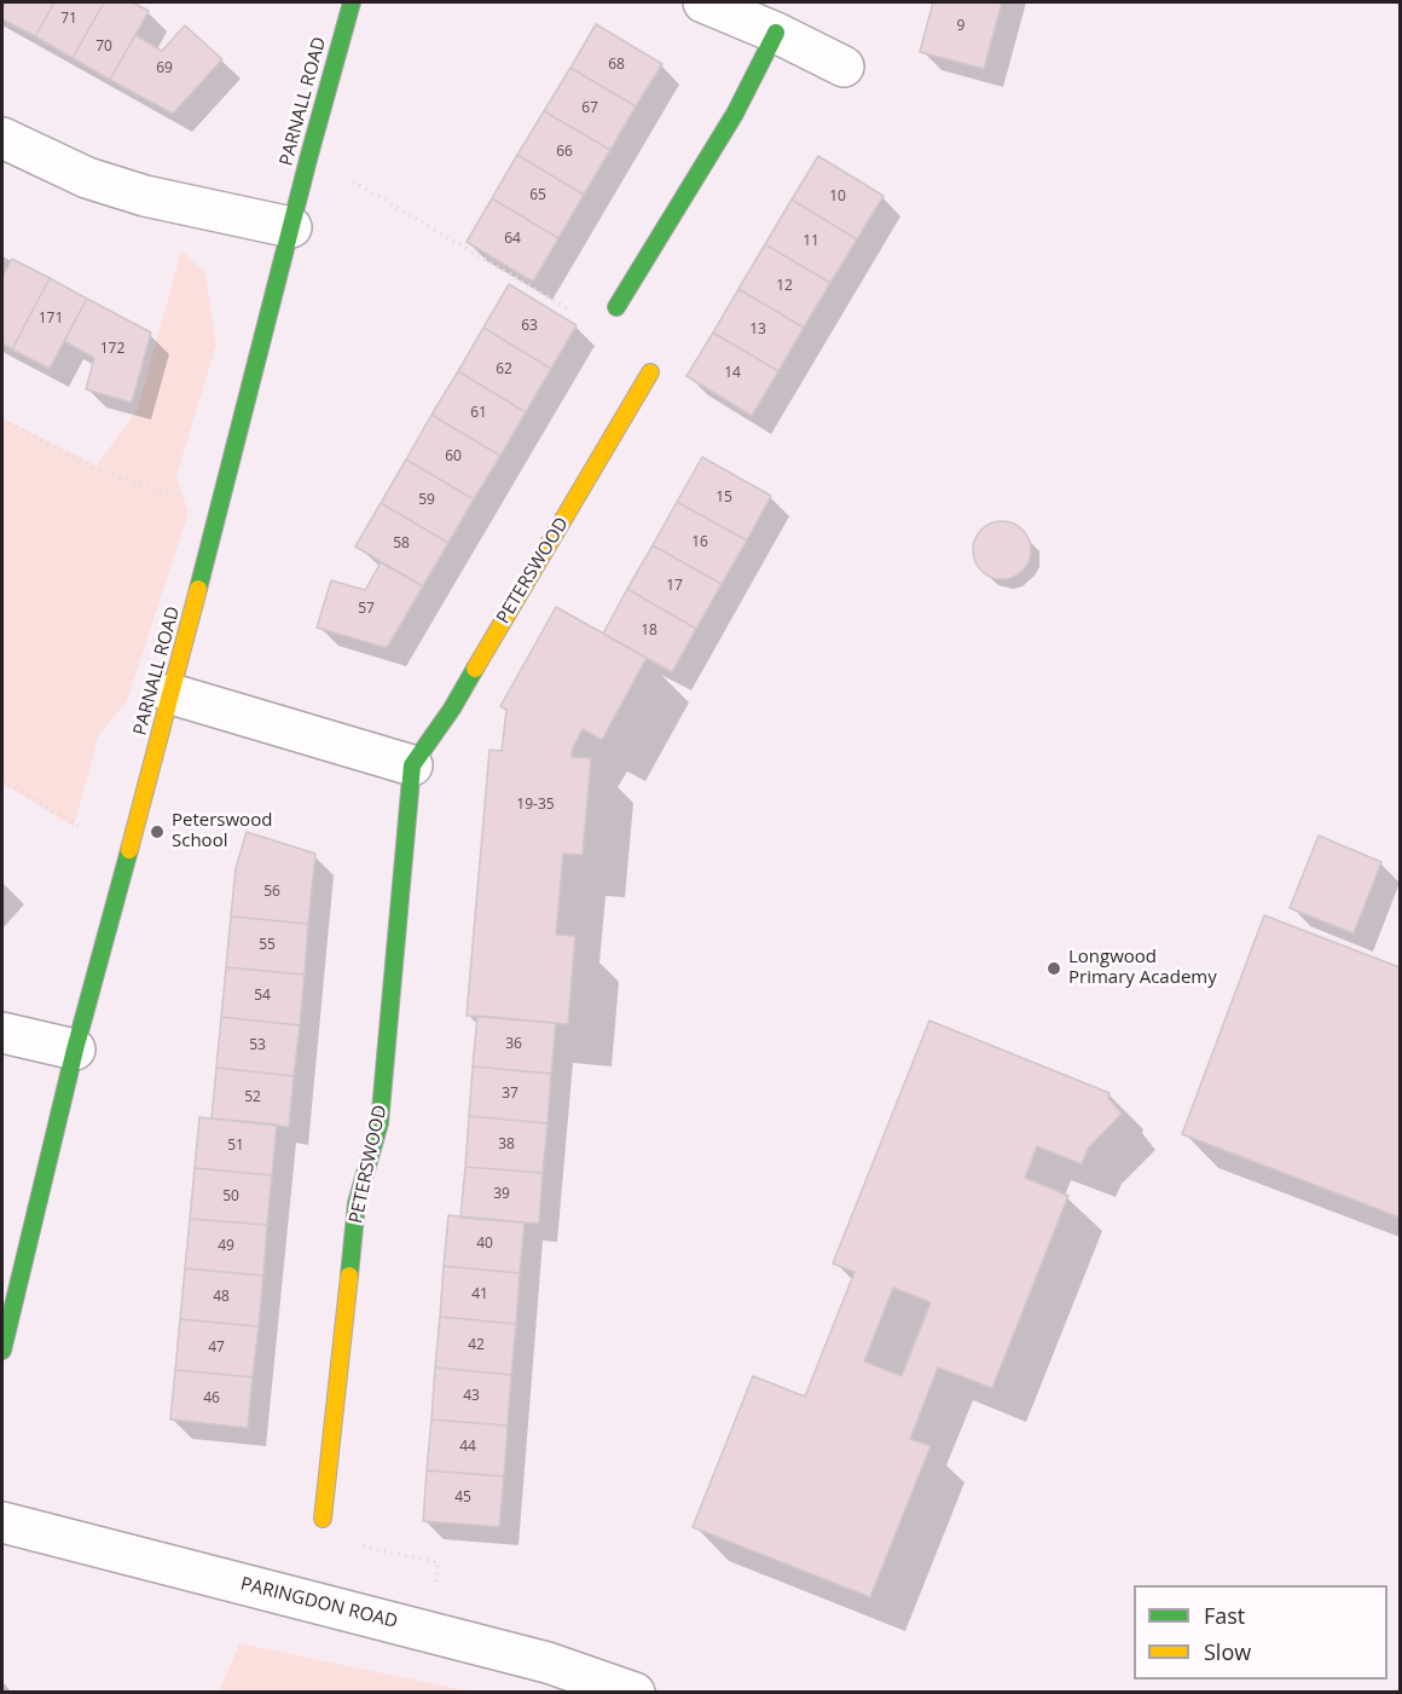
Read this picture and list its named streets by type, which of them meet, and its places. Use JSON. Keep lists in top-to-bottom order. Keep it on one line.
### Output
{"streets":{"street":["PARNALL ROAD","PETERSWOOD","PARINGDON ROAD"]},"places":["Peterswood School","Longwood Primary Academy"],"house_numbers":["71","9","70","68","69","67","66","65","10","64","11","12","171","63","13","172","62","14","61","60","15","59","16","58","17","57","18","19-35","56","55","54","36","53","37","52","38","51","39","50","40","49","41","48","42","47","43","46","44","45"],"legend":["Fast","Slow"]}
